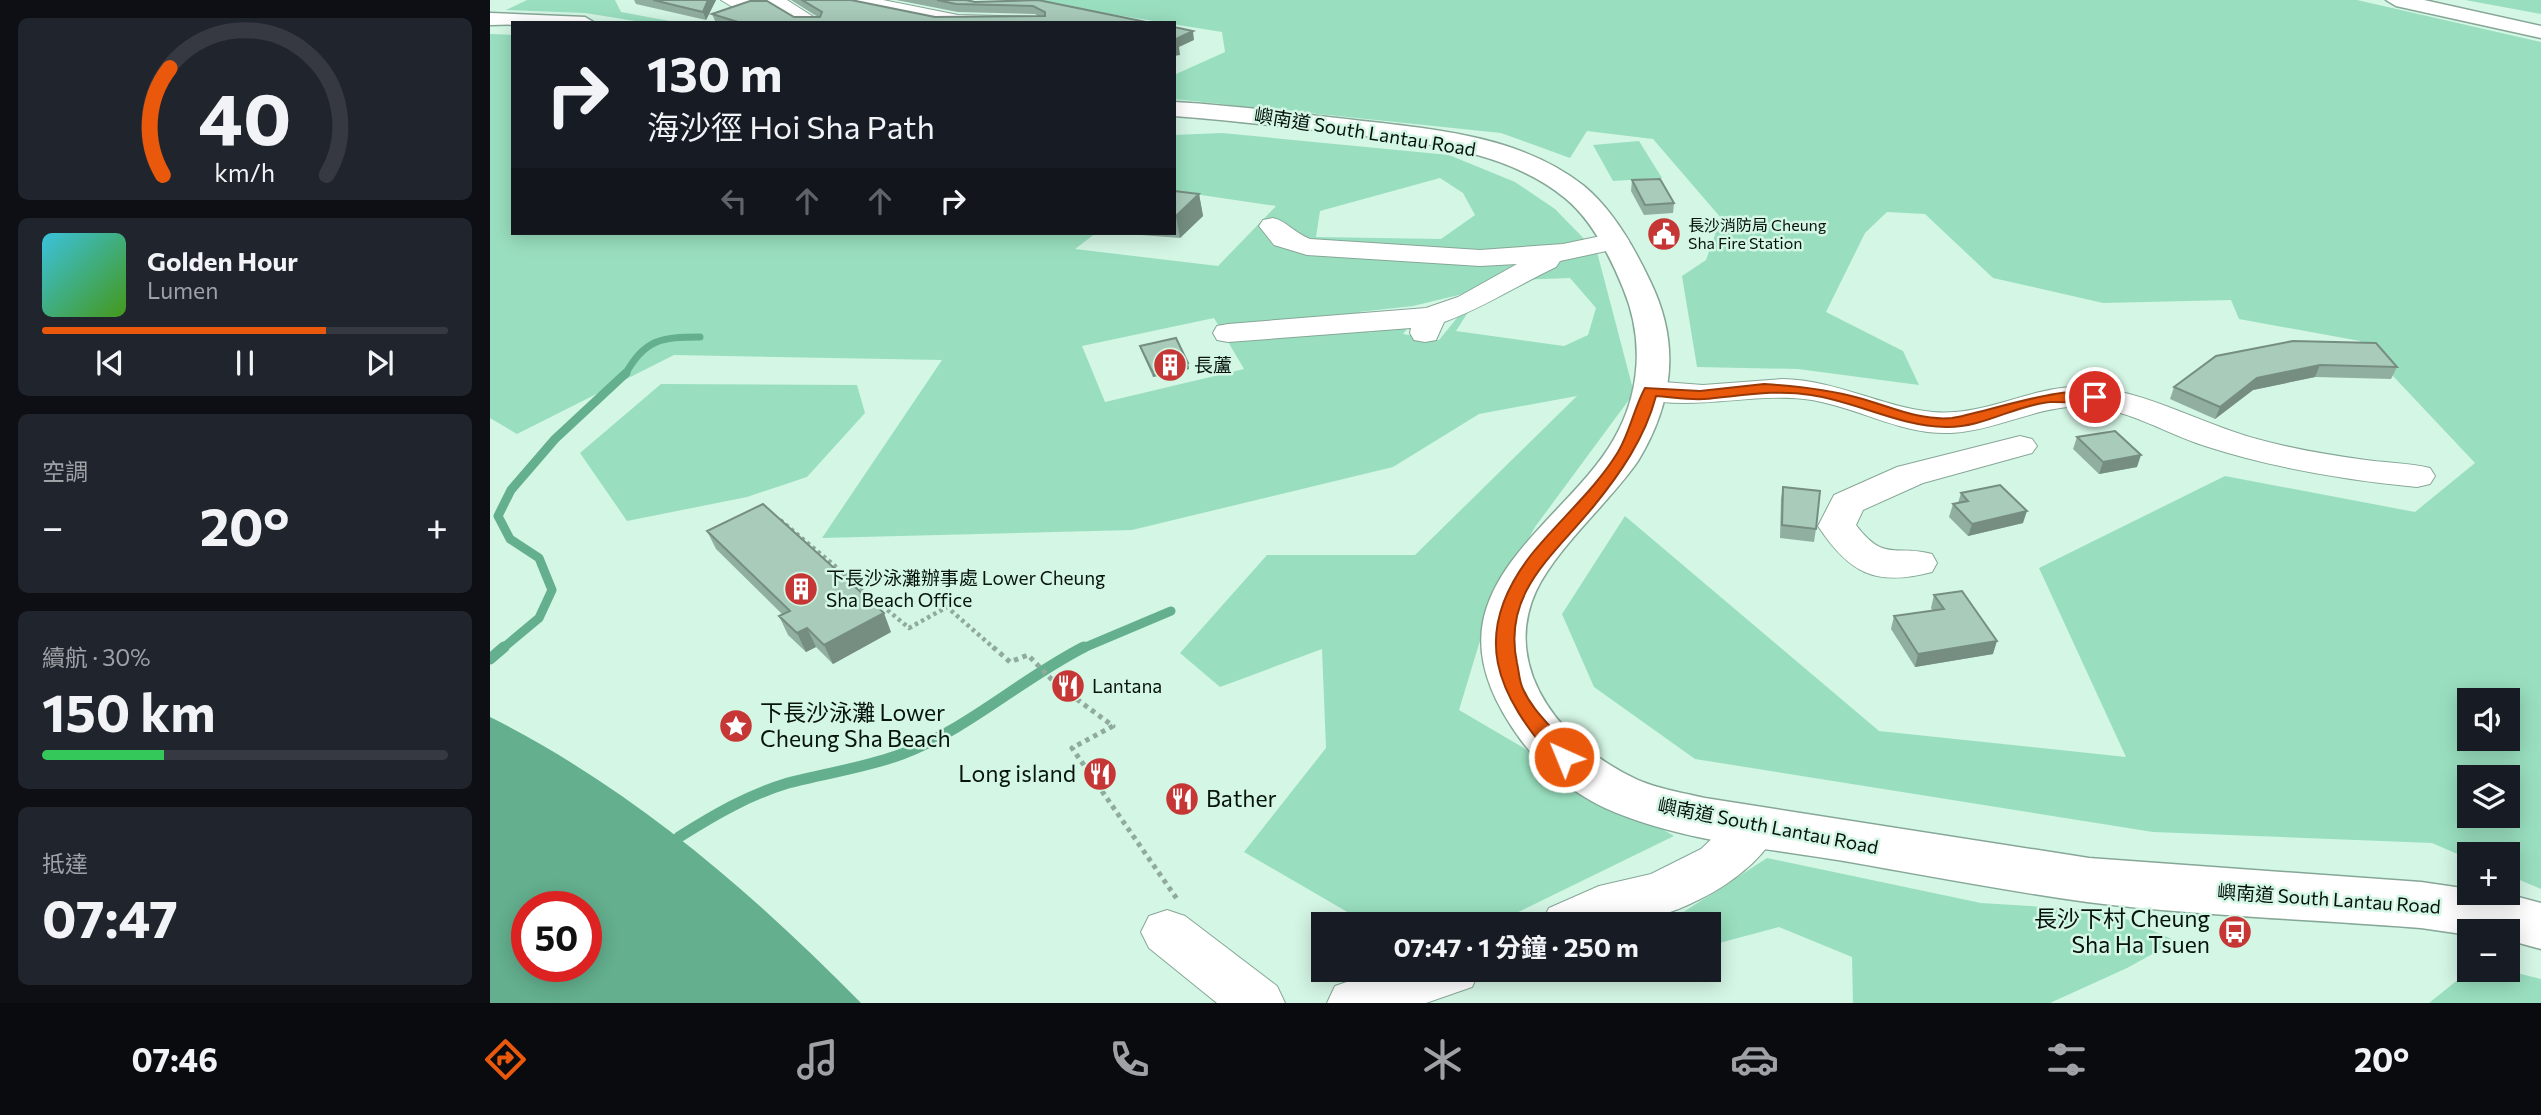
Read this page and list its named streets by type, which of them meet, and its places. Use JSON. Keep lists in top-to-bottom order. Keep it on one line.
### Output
{"streets":{"main road":["嶼南道 South Lantau Road"]},"places":{"public building":["長沙消防局 Cheung Sha Fire Station"],"building":["長蘆","下長沙泳灘辦事處 Lower Cheung Sha Beach Office"],"restaurant":["Lantana","Long island","Bather"],"place":["下長沙泳灘 Lower Cheung Sha Beach"],"bus stop":["長沙下村 Cheung Sha Ha Tsuen"]},"page":{"turn":["130 m","海沙徑 Hoi Sha Path"],"song":["Golden Hour","Lumen"],"tile":["空調",["續航 · 30%","150 km"],["抵達","07:47"]],"heat":["−","20°","+"],"map_buttons":["+","−"],"limit":"50","trip":"07:47 · 1 分鐘 · 250 m","tabs":["07:46","20°"],"gauge":["40","km/h"]}}
